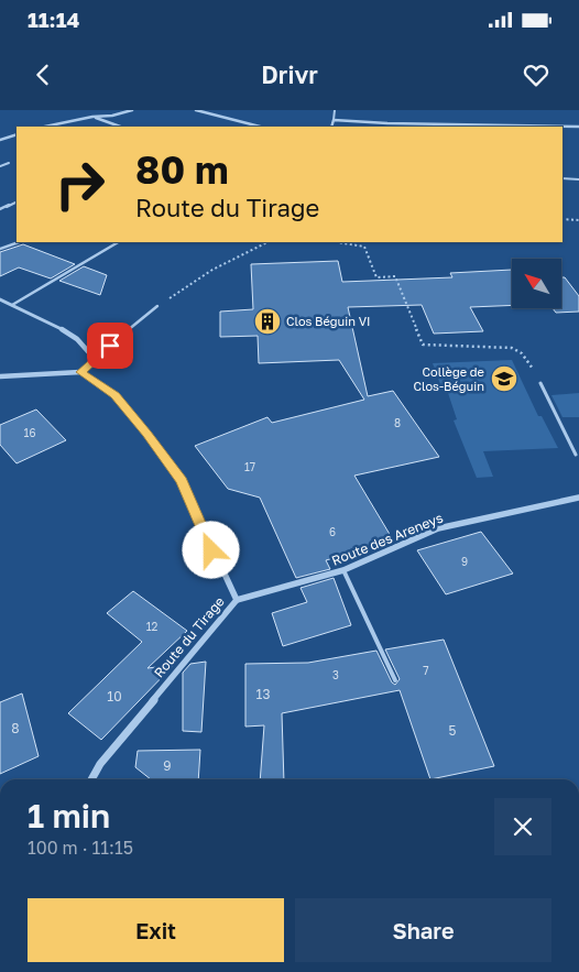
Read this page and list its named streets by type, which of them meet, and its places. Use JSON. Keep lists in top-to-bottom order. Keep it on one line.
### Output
{"streets":{"street":["Route des Areneys","Route du Tirage"]},"crossings":[["Route des Areneys","Route du Tirage"]],"places":{"building":["Clos Béguin VI"],"school or university":["Collège de Clos-Béguin"]},"house_numbers":["8","16","17","6","9","12","7","3","13","10","8","5","9"],"north":"top left","page":{"status":"11:14","header":"Drivr","turn":["80 m","Route du Tirage"],"heading":["1 min","100 m · 11:15"],"buttons":["Exit","Share"]}}
